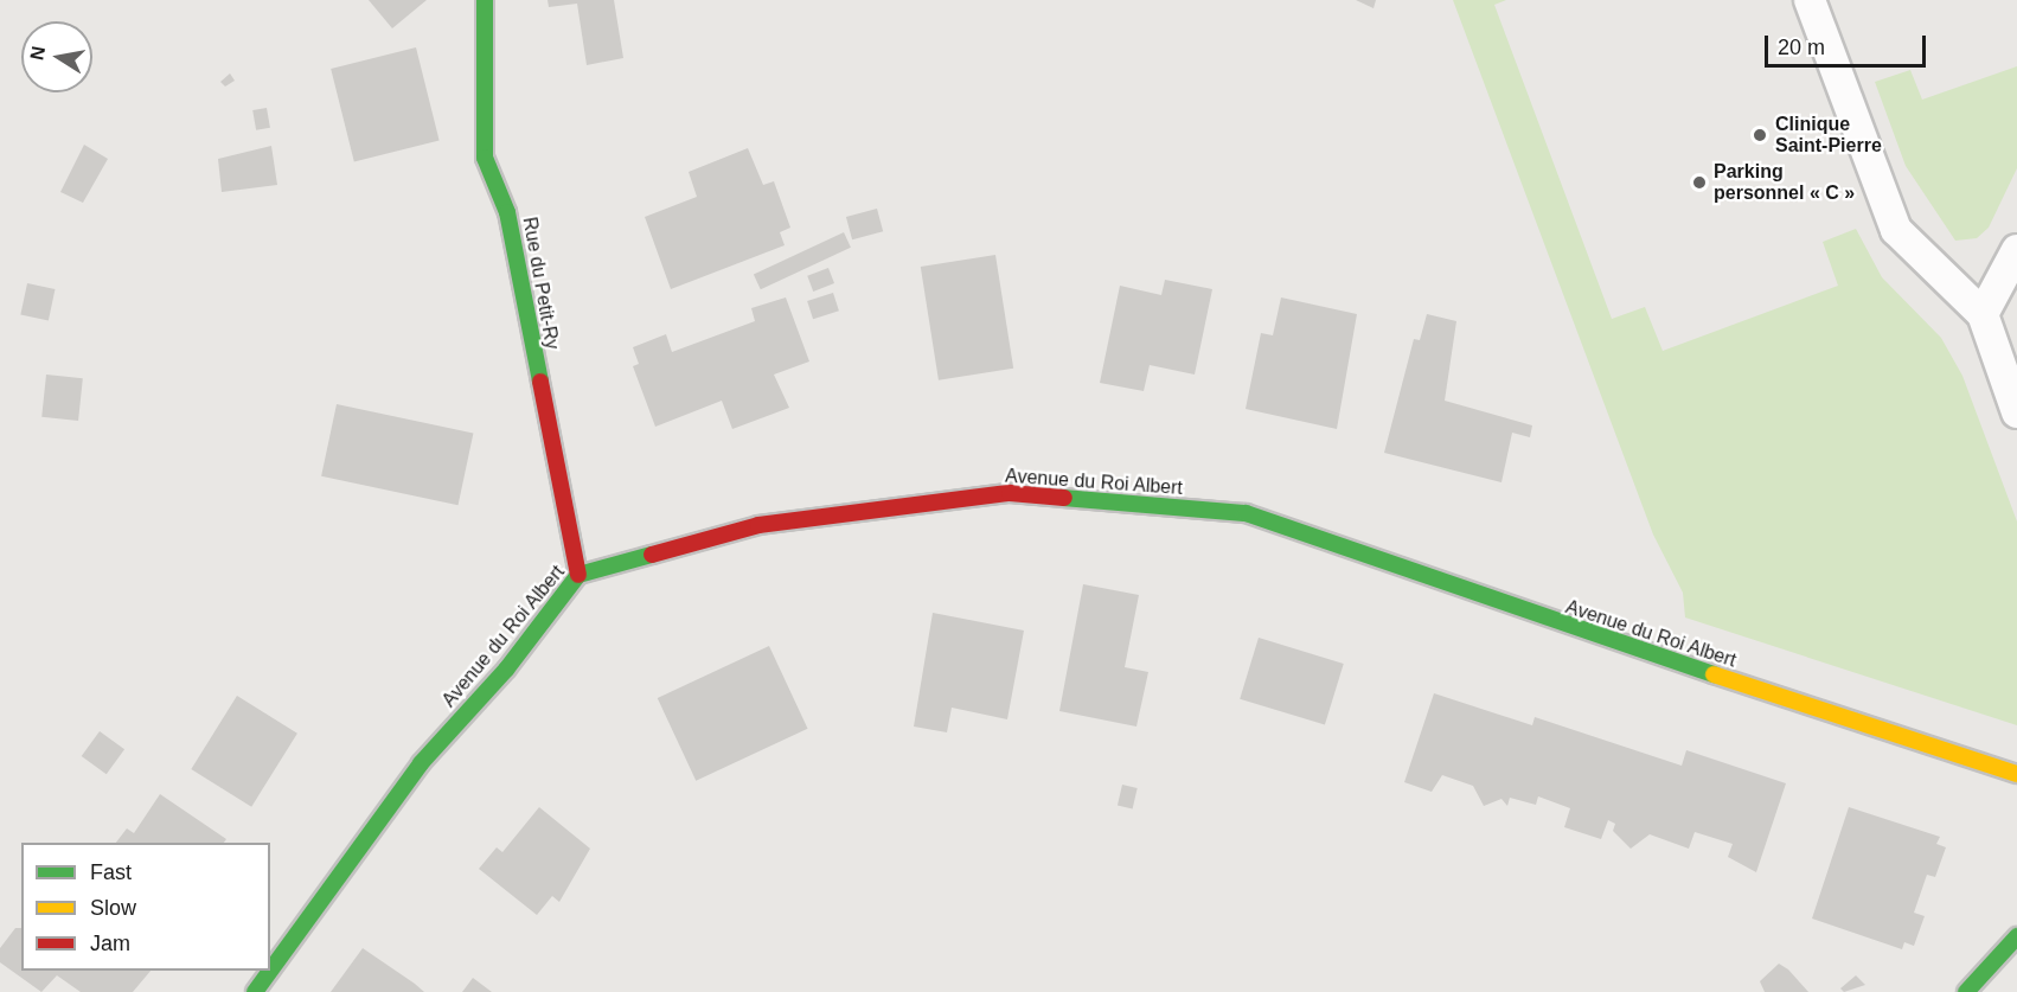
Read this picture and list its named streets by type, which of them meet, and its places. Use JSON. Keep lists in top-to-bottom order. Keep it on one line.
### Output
{"streets":{"main road":["Rue du Petit-Ry","Avenue du Roi Albert"]},"crossings":[["Rue du Petit-Ry","Avenue du Roi Albert"]],"places":["Clinique Saint-Pierre","Parking personnel « C »"],"legend":["Fast","Slow","Jam"],"scale_bar":"20 m","north":"left"}
